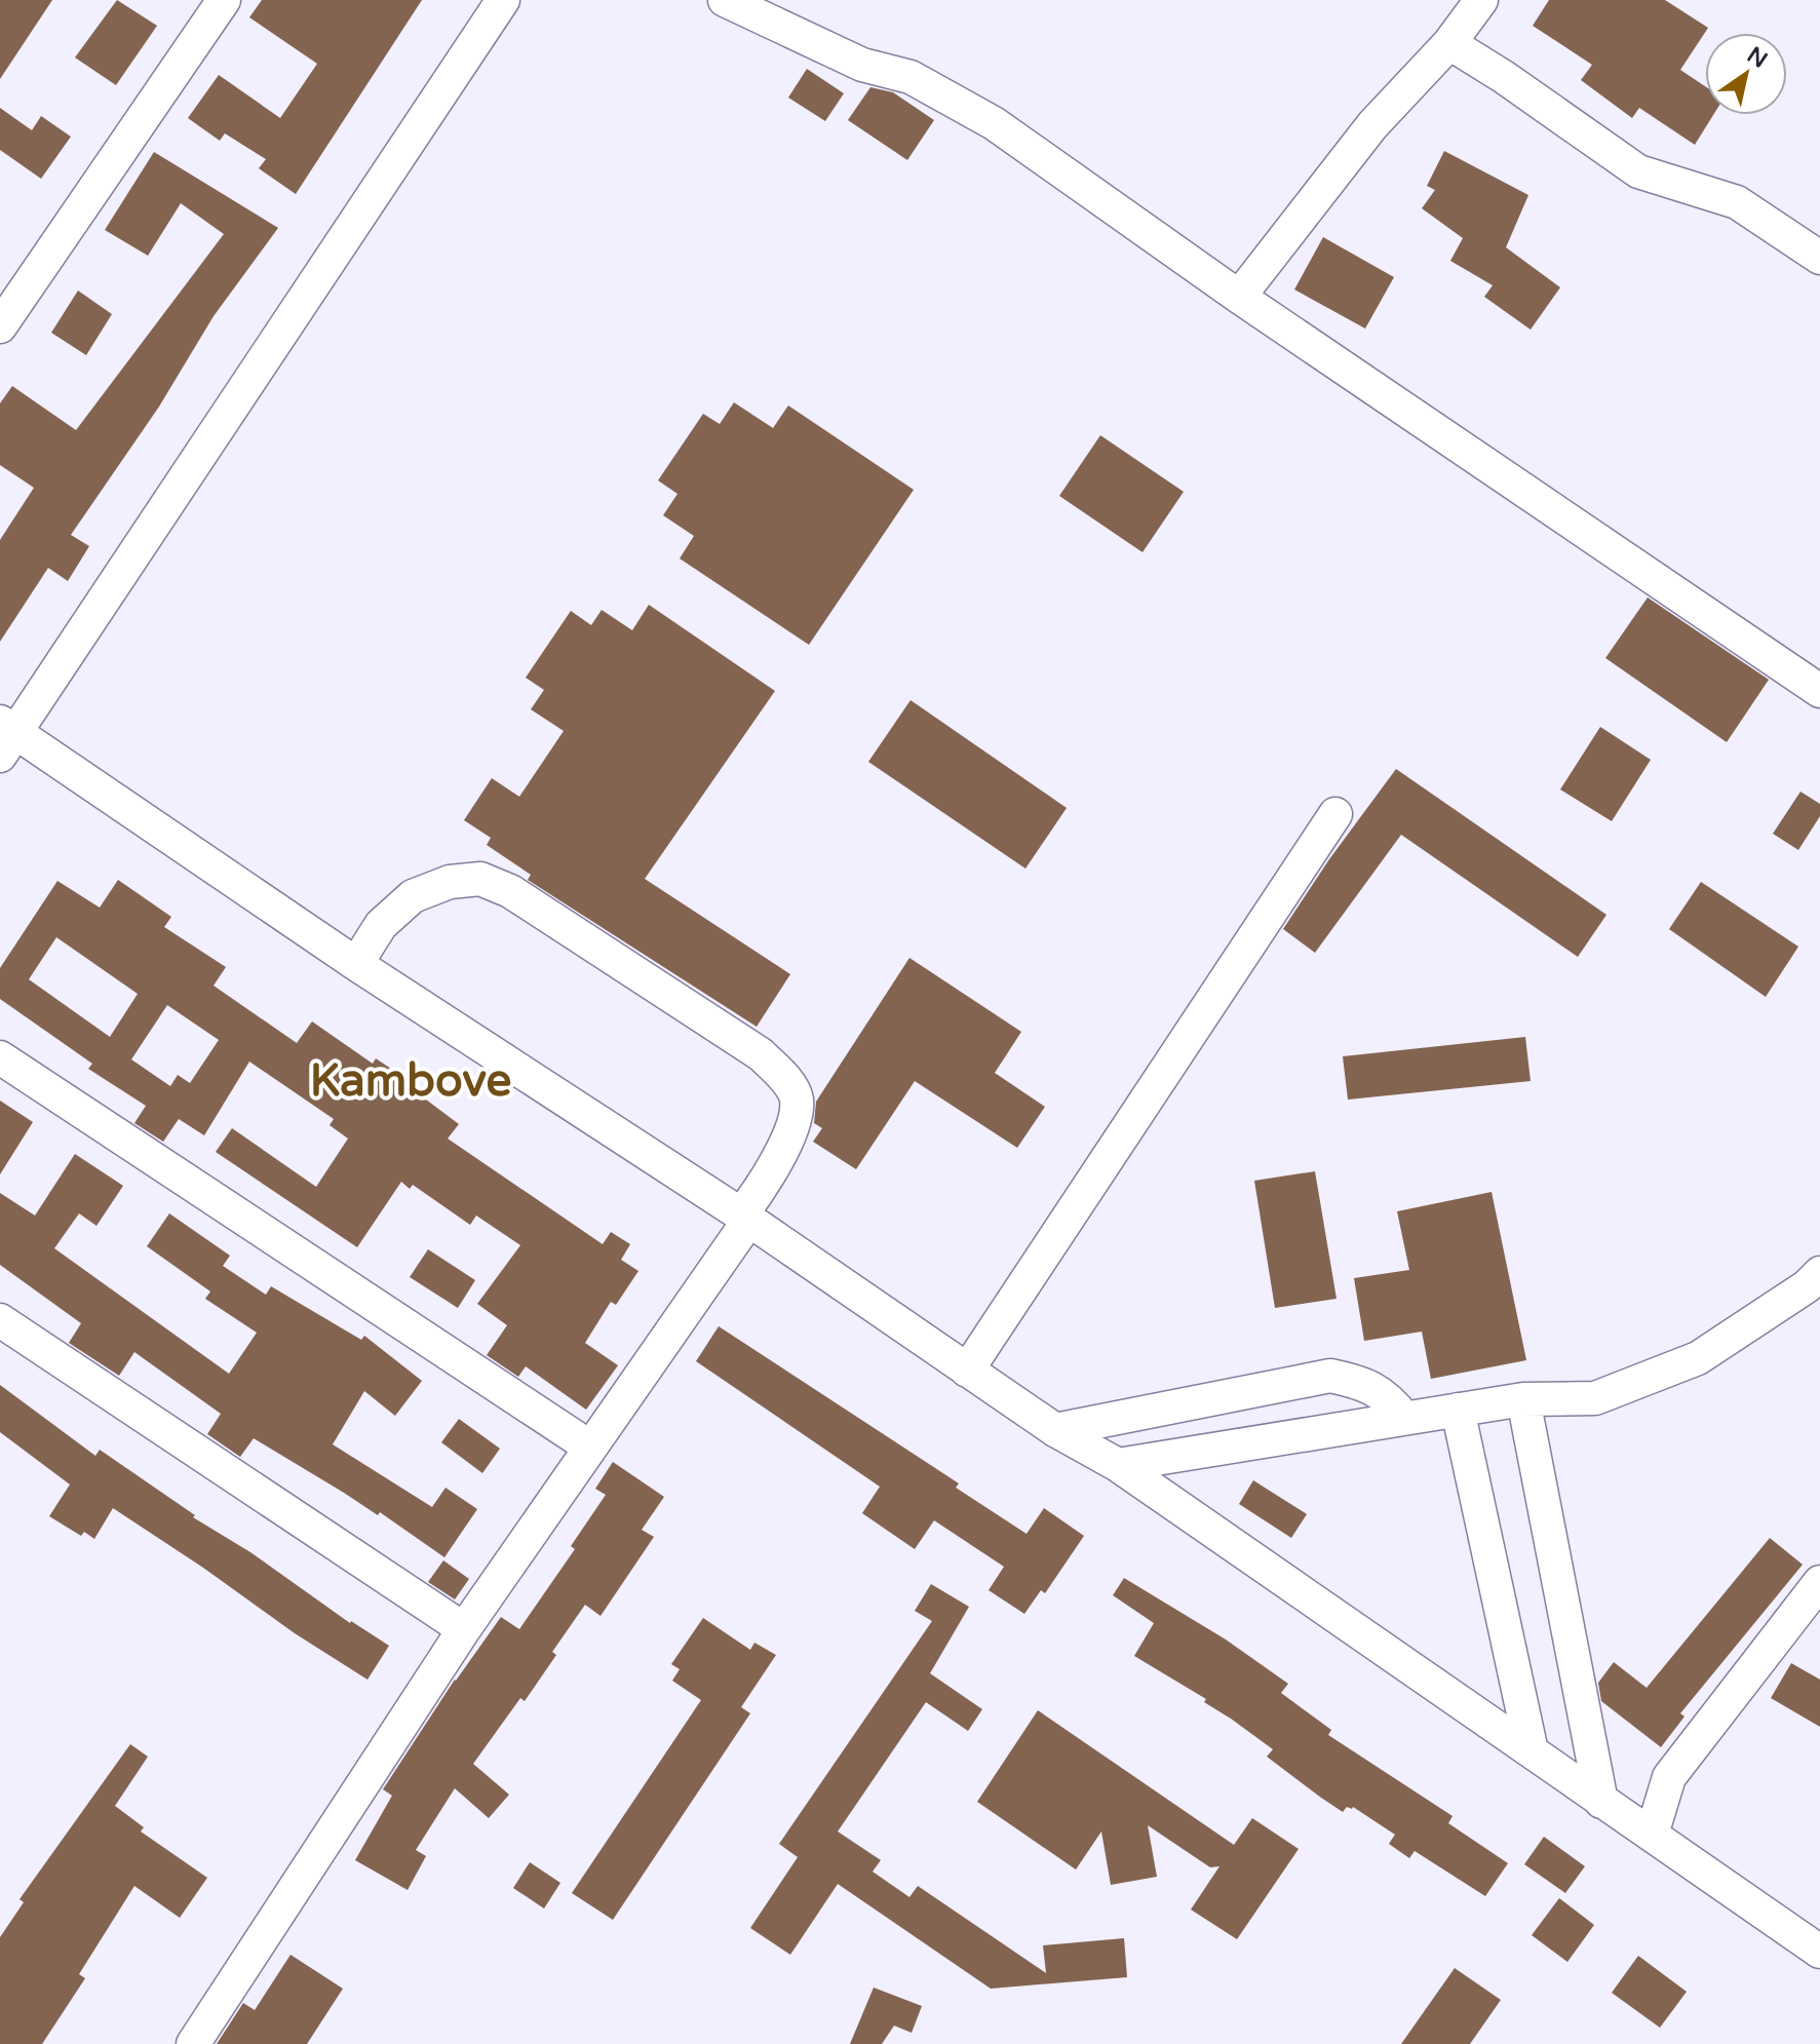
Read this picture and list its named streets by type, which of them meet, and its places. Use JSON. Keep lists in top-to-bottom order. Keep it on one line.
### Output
{"districts":["Kambove"],"north":"top right"}
